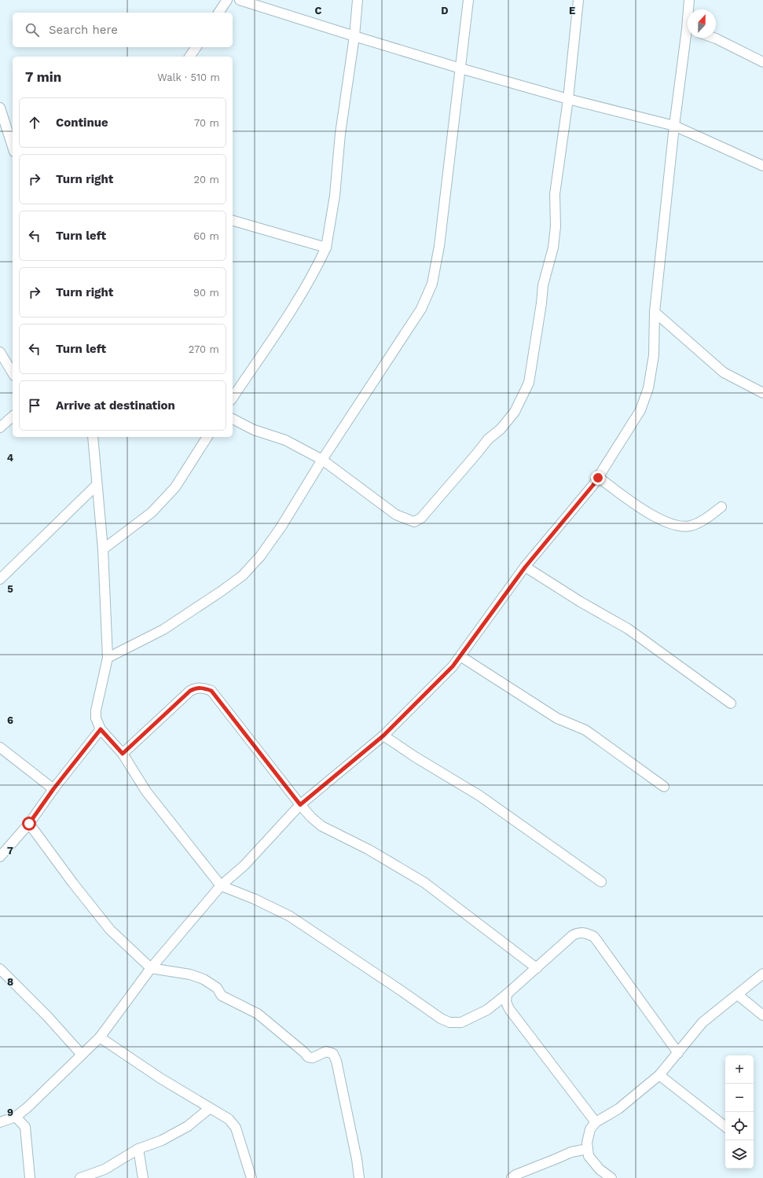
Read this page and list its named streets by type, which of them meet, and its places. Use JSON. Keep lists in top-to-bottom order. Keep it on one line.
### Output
{"north":"top","page":{"search":"Search here","heading":["7 min","Walk · 510 m"],"list":[["Continue","70 m"],["Turn right","20 m"],["Turn left","60 m"],["Turn right","90 m"],["Turn left","270 m"],"Arrive at destination"],"map_buttons":["+","−"]},"grid":{"columns":["C","D","E"],"rows":["4","5","6","7","8","9"]}}
